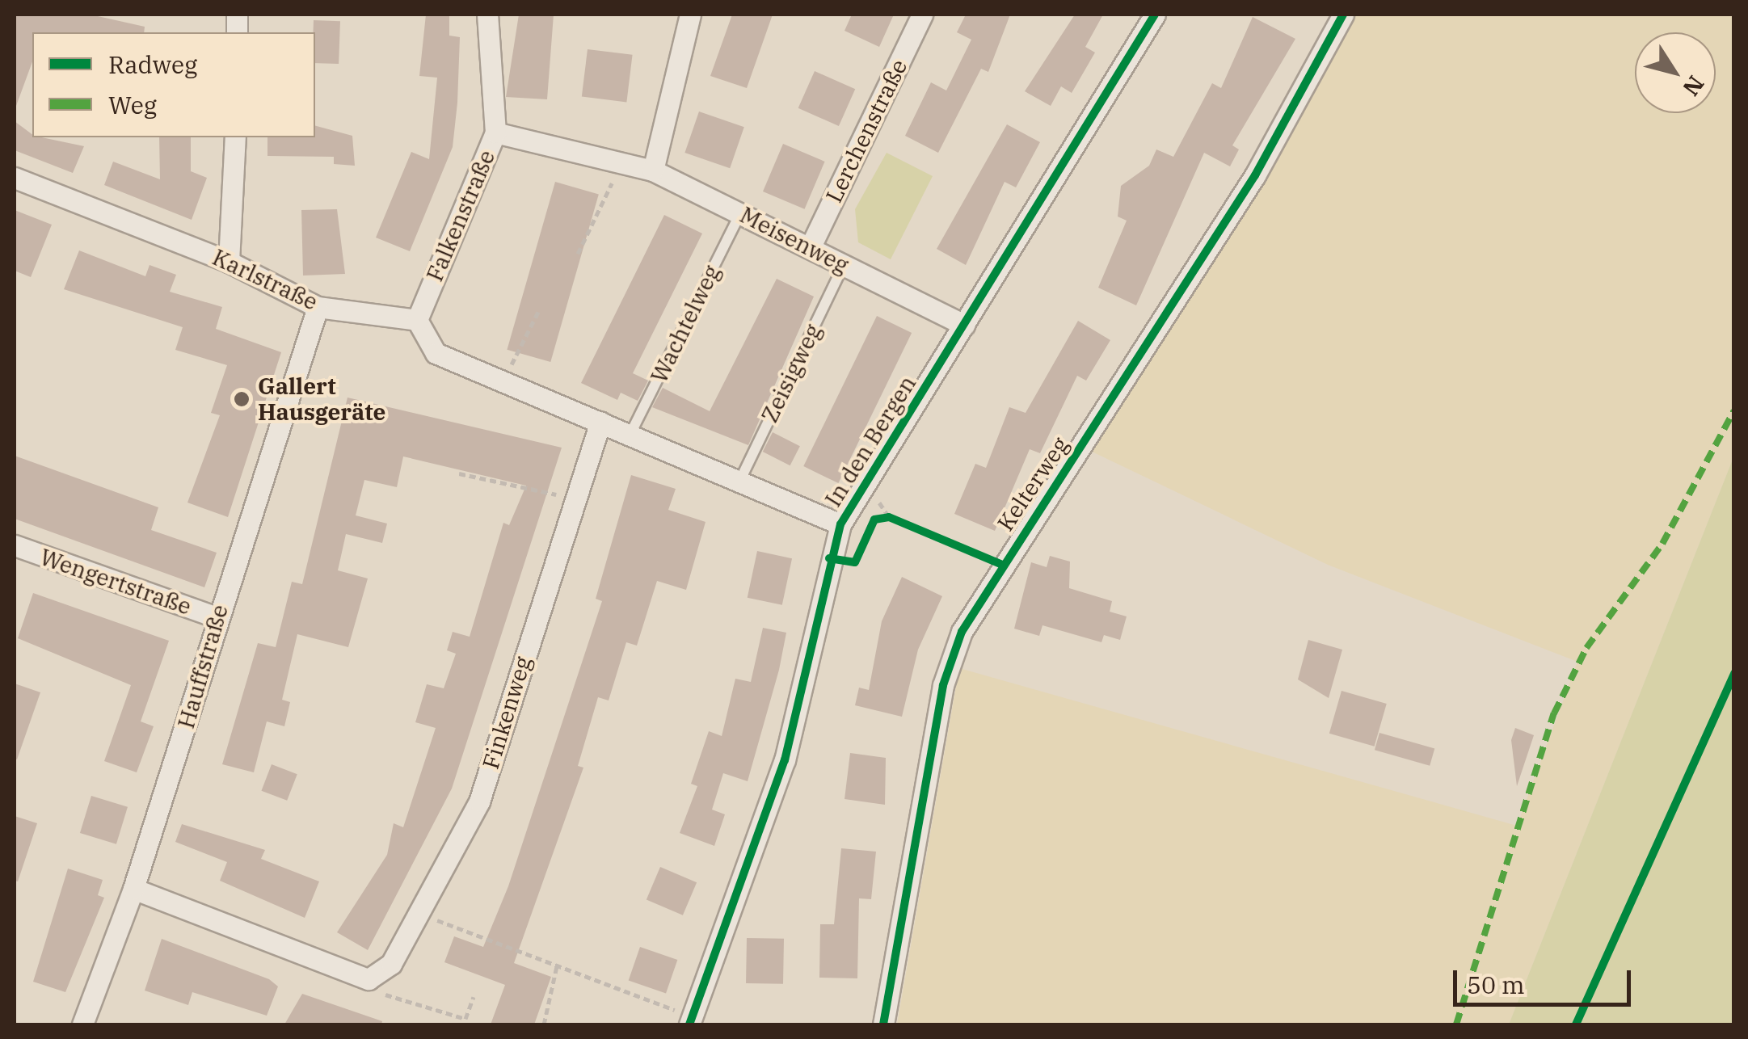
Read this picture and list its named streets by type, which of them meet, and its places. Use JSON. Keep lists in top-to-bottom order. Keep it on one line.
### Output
{"streets":{"street":["Lerchenstraße","Falkenstraße","Meisenweg","Karlstraße","In den Bergen","Kelterweg","Wengertstraße","Hauffstraße","Finkenweg"],"lane":["Wachtelweg","Zeisigweg"]},"crossings":[["Lerchenstraße","Meisenweg"],["Falkenstraße","Meisenweg"],["Falkenstraße","Karlstraße"],["Meisenweg","Wachtelweg"],["Meisenweg","Zeisigweg"],["Meisenweg","In den Bergen"],["Karlstraße","Hauffstraße"],["Wengertstraße","Hauffstraße"]],"places":["Gallert Hausgeräte"],"legend":["Radweg","Weg"],"scale_bar":"50 m","north":"bottom right"}
